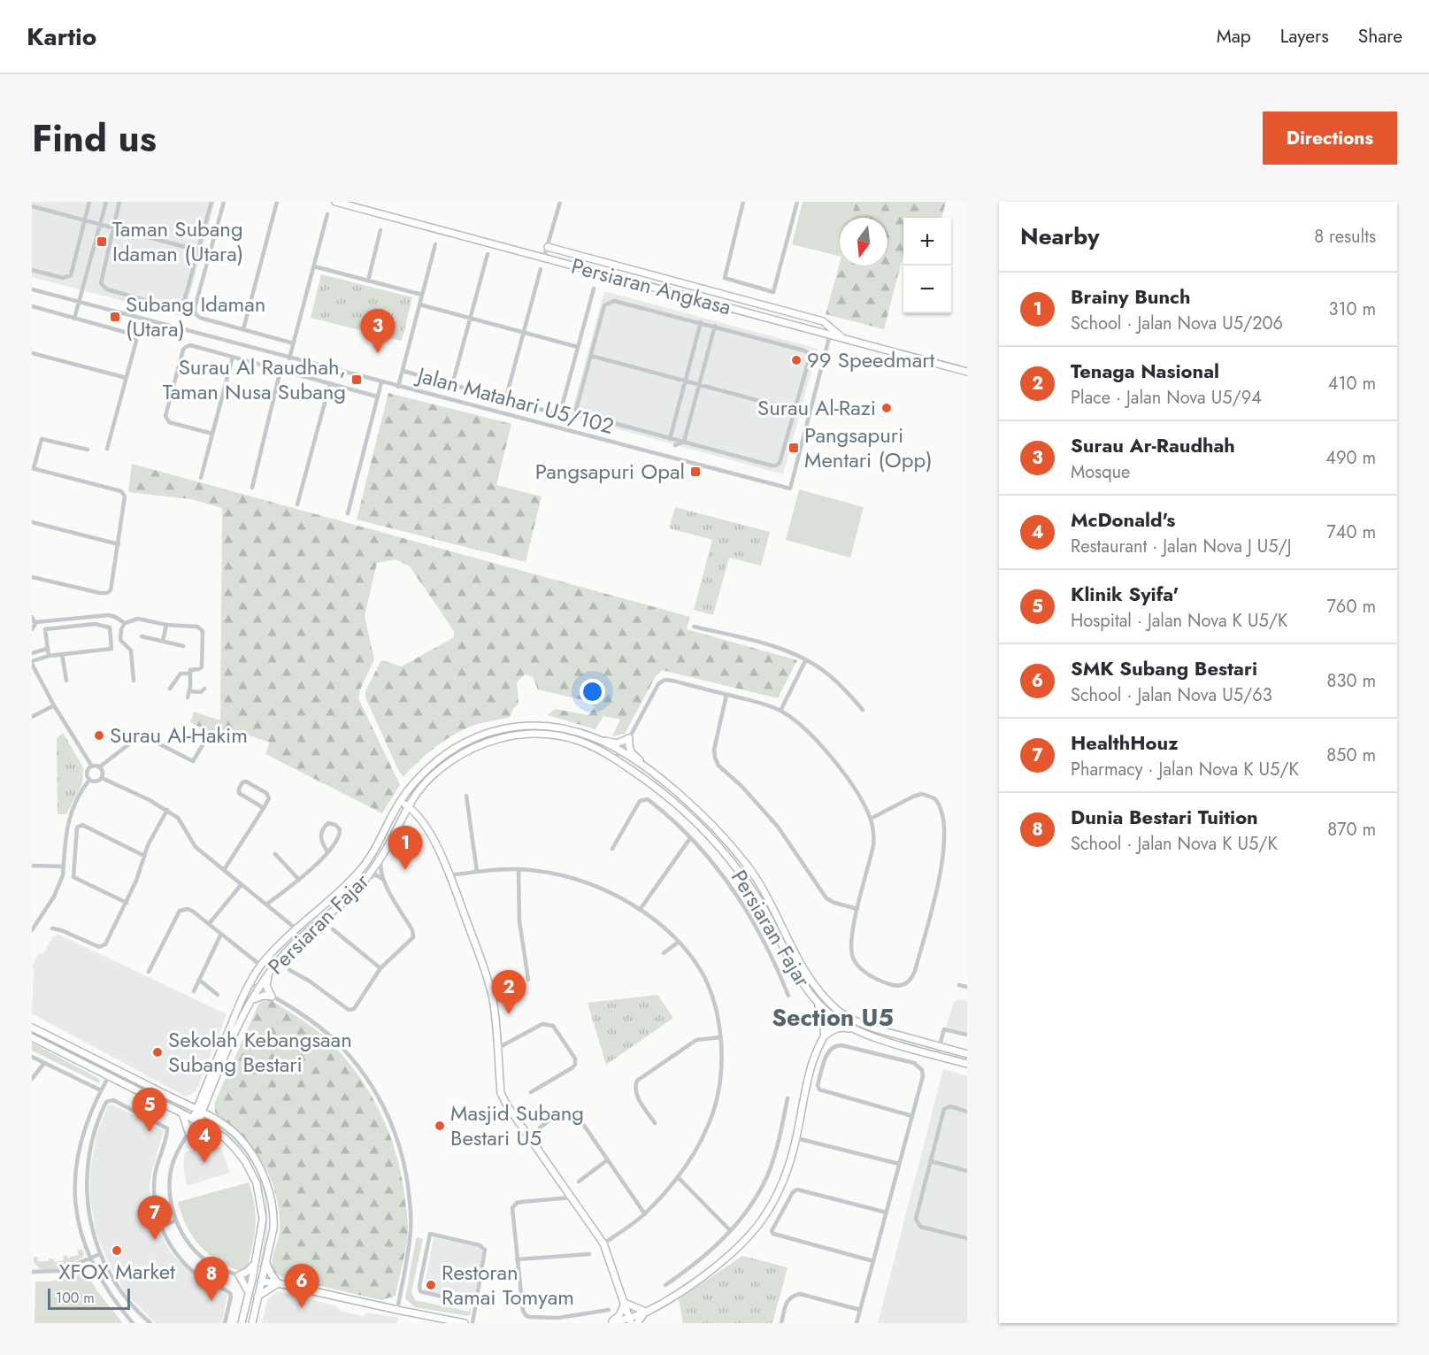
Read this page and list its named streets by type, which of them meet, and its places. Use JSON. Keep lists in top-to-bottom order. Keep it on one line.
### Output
{"streets":{"street":["Persiaran Angkasa","Jalan Matahari U5/102","Persiaran Fajar"]},"districts":["Section U5"],"places":{"transit":["Taman Subang Idaman (Utara)","Subang Idaman (Utara)","Surau Al Raudhah, Taman Nusa Subang","Pangsapuri Mentari (Opp)","Pangsapuri Opal"],"other":["99 Speedmart","Surau Al-Razi","Surau Al-Hakim","Sekolah Kebangsaan Subang Bestari","Masjid Subang Bestari U5","XFOX Market","Restoran Ramai Tomyam"]},"scale_bar":"100 m","north":"bottom","page":{"header":"Kartio","nav":["Map","Layers","Share"],"title":"Find us","buttons":"Directions","heading":["Nearby","8 results"],"map_buttons":["+","−"],"list":[{"mark":"1","name":"Brainy Bunch","note":"School · Jalan Nova U5/206","value":"310 m"},{"mark":"2","name":"Tenaga Nasional","note":"Place · Jalan Nova U5/94","value":"410 m"},{"mark":"3","name":"Surau Ar-Raudhah","note":"Mosque","value":"490 m"},{"mark":"4","name":"McDonald's","note":"Restaurant · Jalan Nova J U5/J","value":"740 m"},{"mark":"5","name":"Klinik Syifa'","note":"Hospital · Jalan Nova K U5/K","value":"760 m"},{"mark":"6","name":"SMK Subang Bestari","note":"School · Jalan Nova U5/63","value":"830 m"},{"mark":"7","name":"HealthHouz","note":"Pharmacy · Jalan Nova K U5/K","value":"850 m"},{"mark":"8","name":"Dunia Bestari Tuition","note":"School · Jalan Nova K U5/K","value":"870 m"}],"pins":["3","1","2","5","4","7","8","6"],"scale":"100 m"}}
